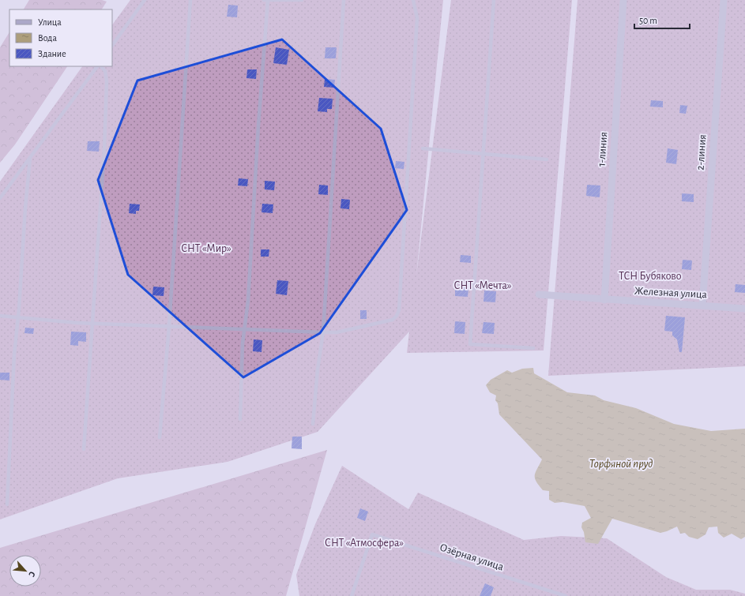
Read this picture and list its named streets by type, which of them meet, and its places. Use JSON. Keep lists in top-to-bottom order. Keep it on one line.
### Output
{"streets":{"street":["1-линия","2-линия","Железная улица"],"lane":["Озёрная улица"]},"crossings":[["1-линия","Железная улица"],["2-линия","Железная улица"]],"water":["Торфяной пруд"],"parks":["СНТ «Мир»","ТСН Бубяково","СНТ «Мечта»","СНТ «Атмосфера»"],"legend":["Улица","Вода","Здание"],"scale_bar":"50 m","north":"bottom right"}
